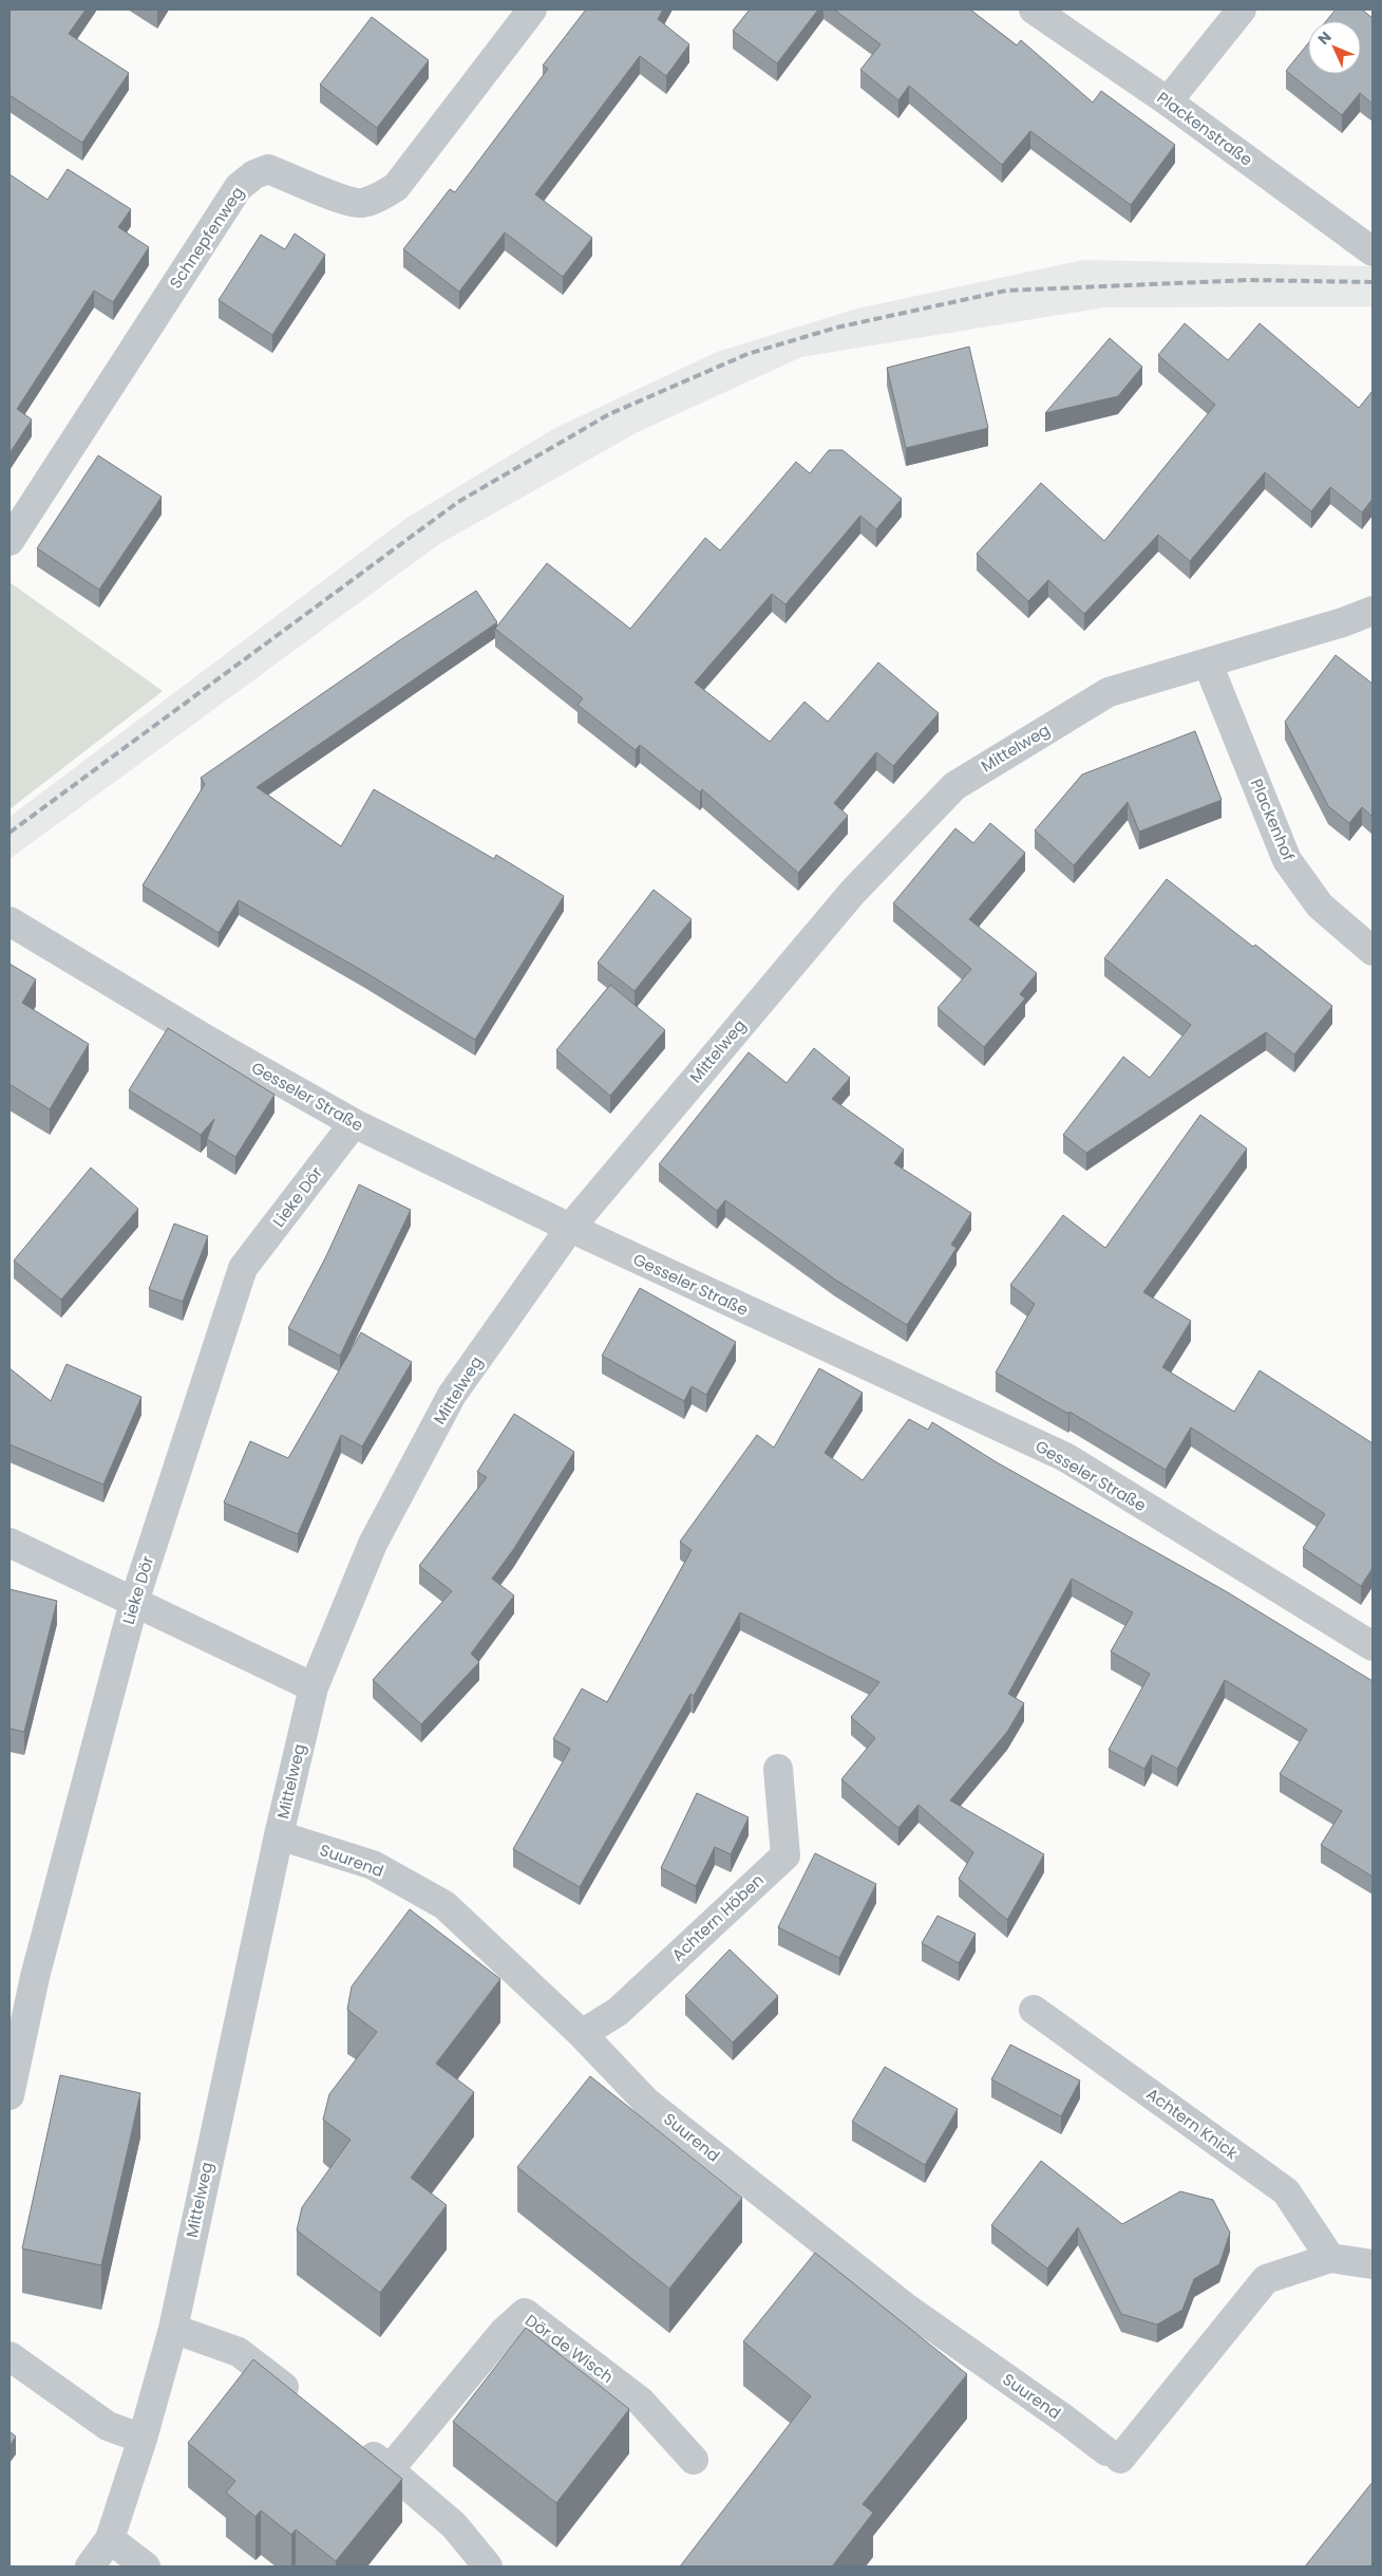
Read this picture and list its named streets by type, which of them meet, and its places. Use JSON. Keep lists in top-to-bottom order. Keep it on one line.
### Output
{"streets":{"street":["Plackenstraße","Schnepfenweg","Mittelweg","Plackenhof","Gesseler Straße","Lieke Dör","Suurend","Achtern Höben","Achtern Knick","Dör de Wisch"]},"crossings":[["Mittelweg","Plackenhof"],["Mittelweg","Gesseler Straße"],["Mittelweg","Suurend"],["Gesseler Straße","Lieke Dör"],["Suurend","Achtern Höben"],["Suurend","Achtern Knick"]],"north":"top left"}
